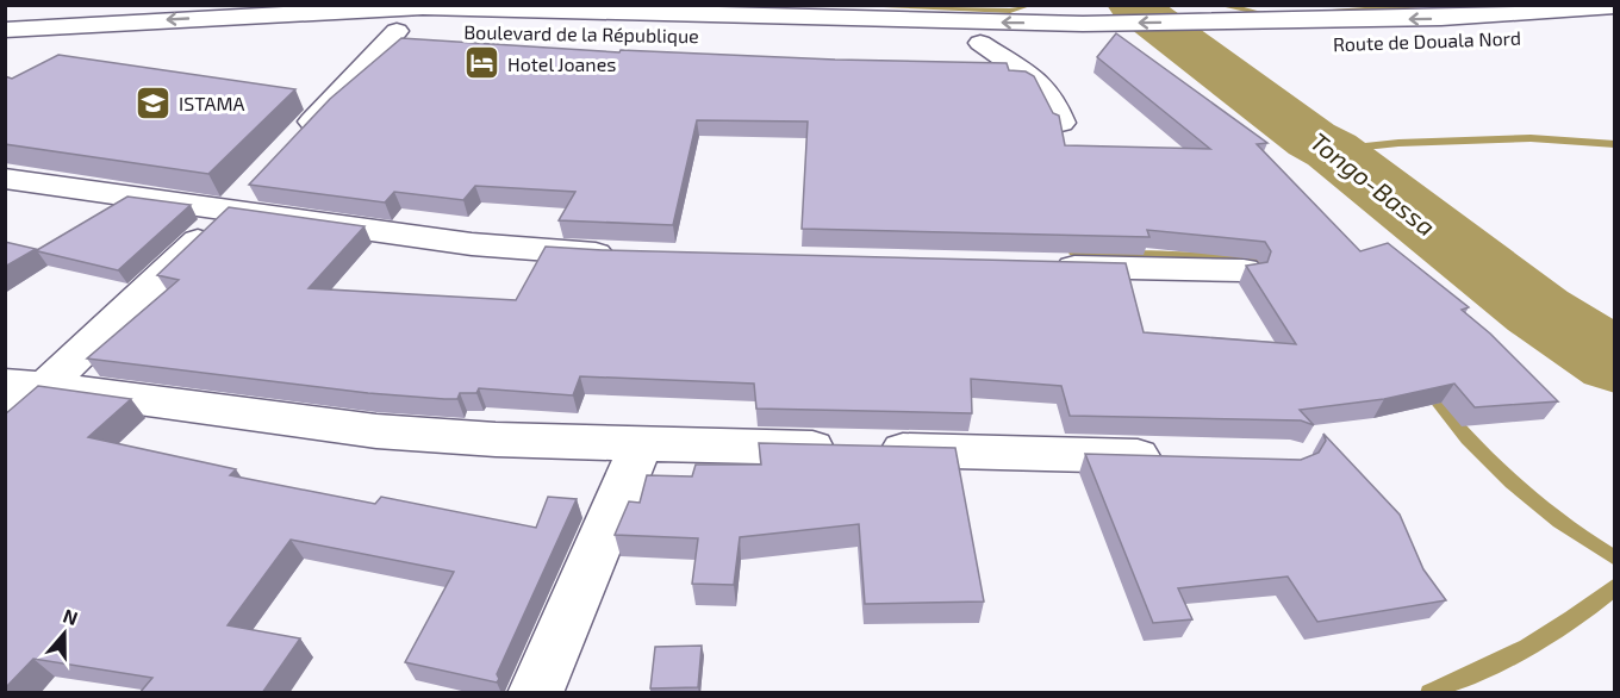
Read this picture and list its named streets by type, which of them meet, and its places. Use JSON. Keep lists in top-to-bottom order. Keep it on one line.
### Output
{"streets":{"main road":["Boulevard de la République","Route de Douala Nord"]},"crossings":[["Boulevard de la République","Route de Douala Nord"]],"one_way":["Route de Douala Nord"],"water":["Tongo-Bassa"],"places":{"hotel":["Hotel Joanes"],"school or university":["ISTAMA"]},"north":"top"}
